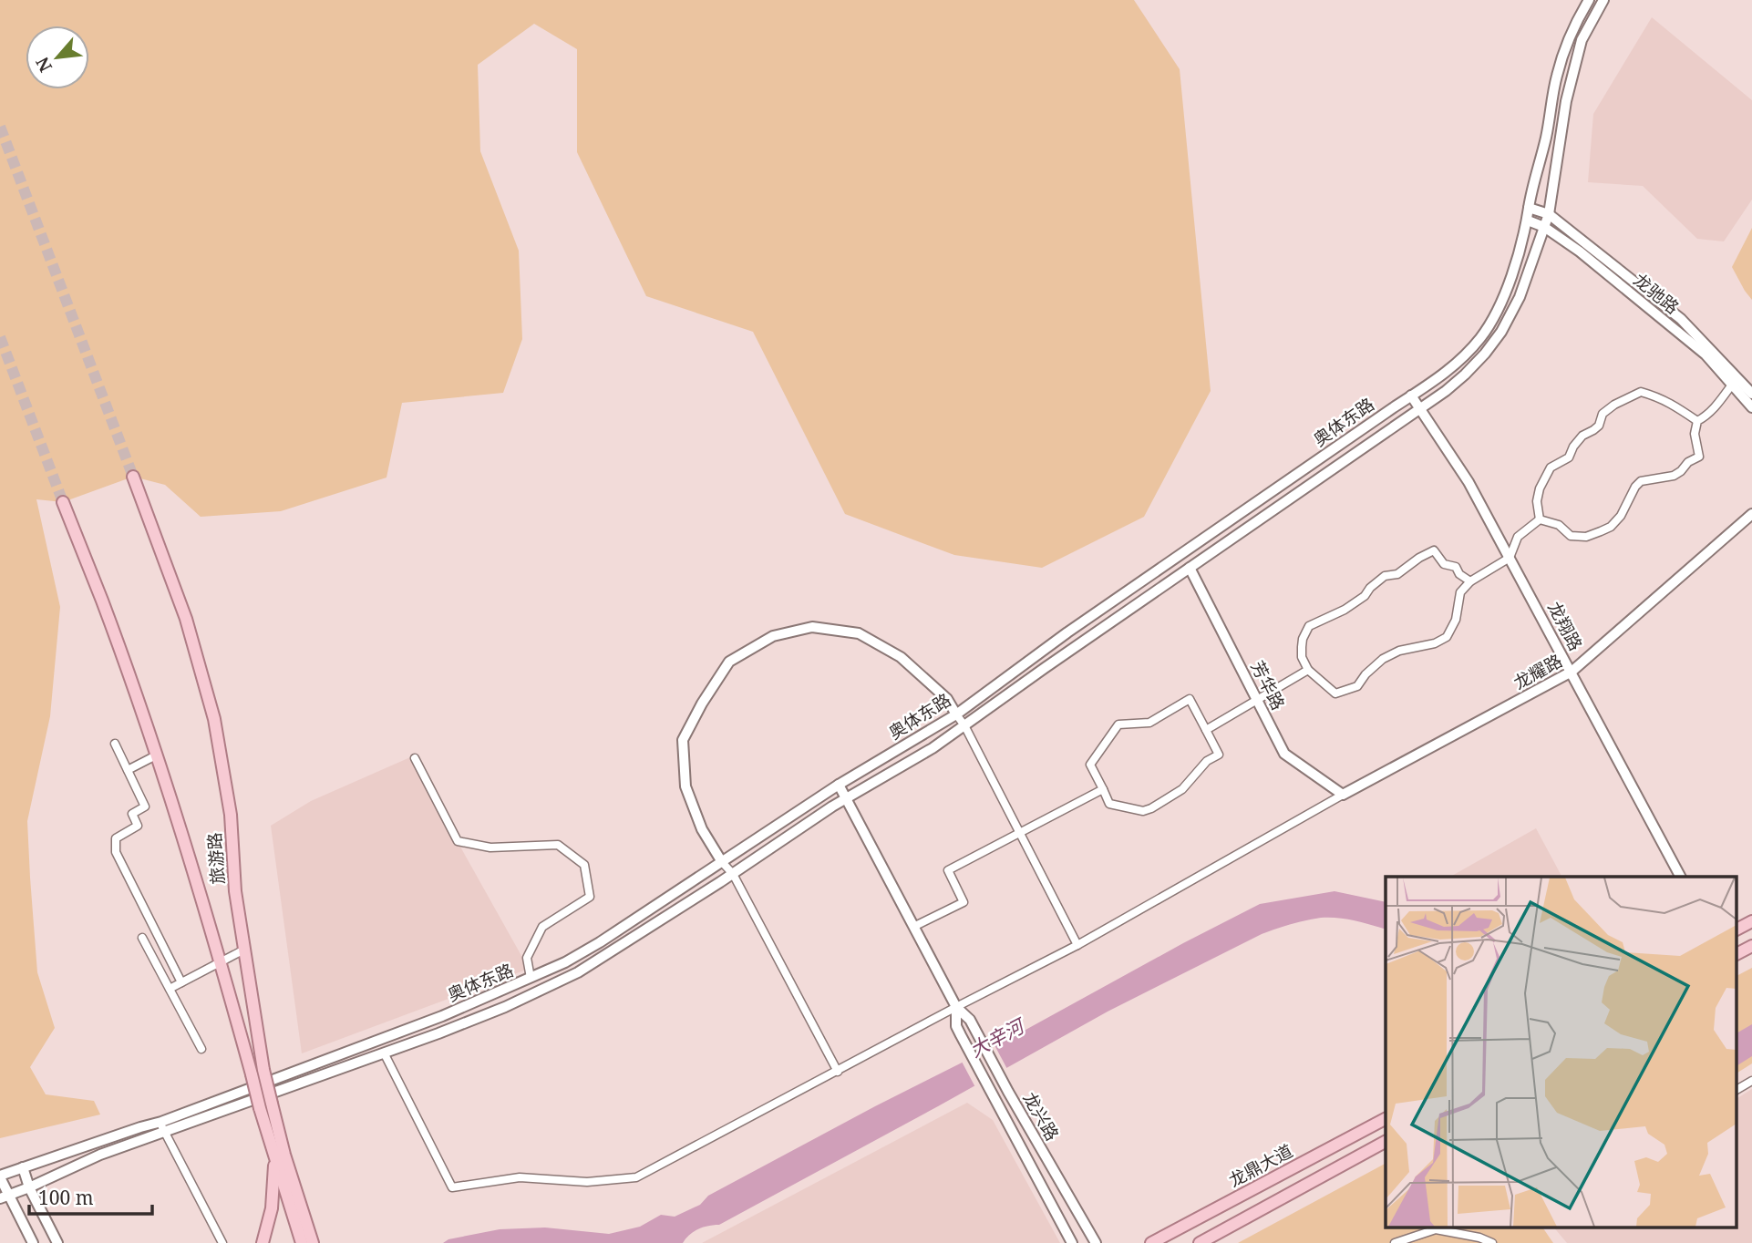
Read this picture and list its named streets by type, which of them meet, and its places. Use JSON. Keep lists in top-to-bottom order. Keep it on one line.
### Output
{"streets":{"main road":["龙驰路","奥体东路","龙翔路","龙耀路","芳华路","旅游路","龙兴路","龙鼎大道"]},"crossings":[["龙驰路","奥体东路"],["奥体东路","龙翔路"],["奥体东路","龙兴路"],["龙翔路","龙耀路"],["龙耀路","芳华路"]],"water":["大辛河"],"scale_bar":"100 m","north":"bottom left"}
